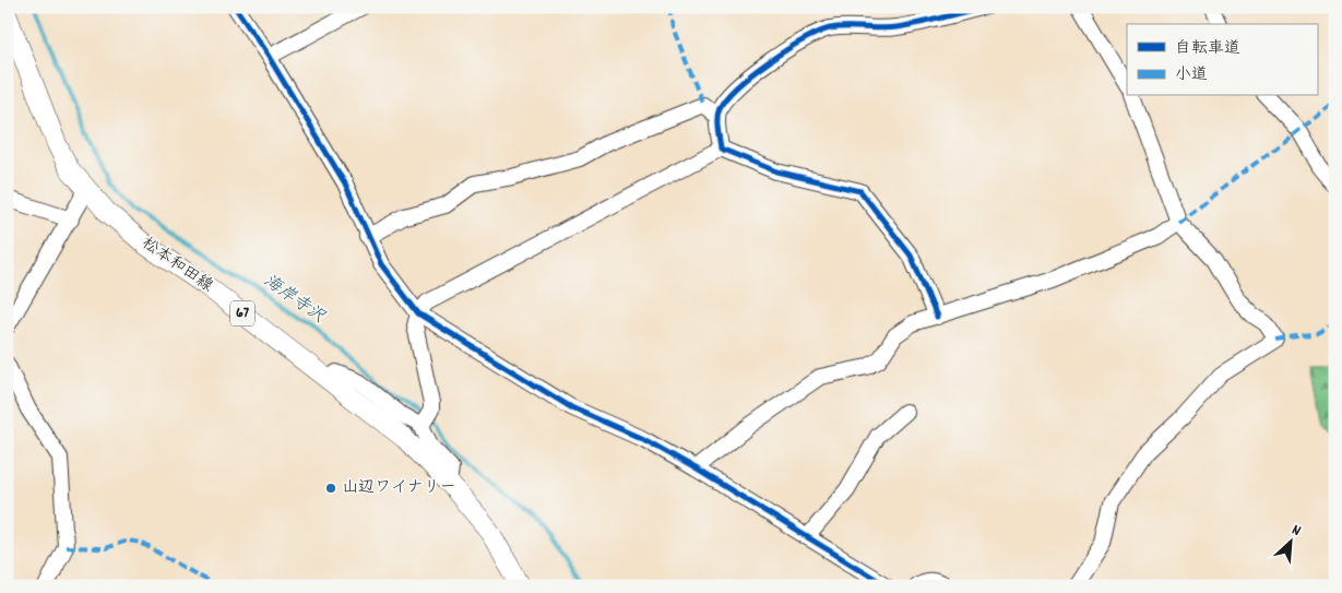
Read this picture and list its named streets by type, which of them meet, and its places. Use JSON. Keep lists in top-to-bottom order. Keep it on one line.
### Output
{"streets":{"main road":["松本和田線","67"]},"water":["海岸寺沢"],"places":["山辺ワイナリー"],"legend":["自転車道","小道"],"north":"top right"}
